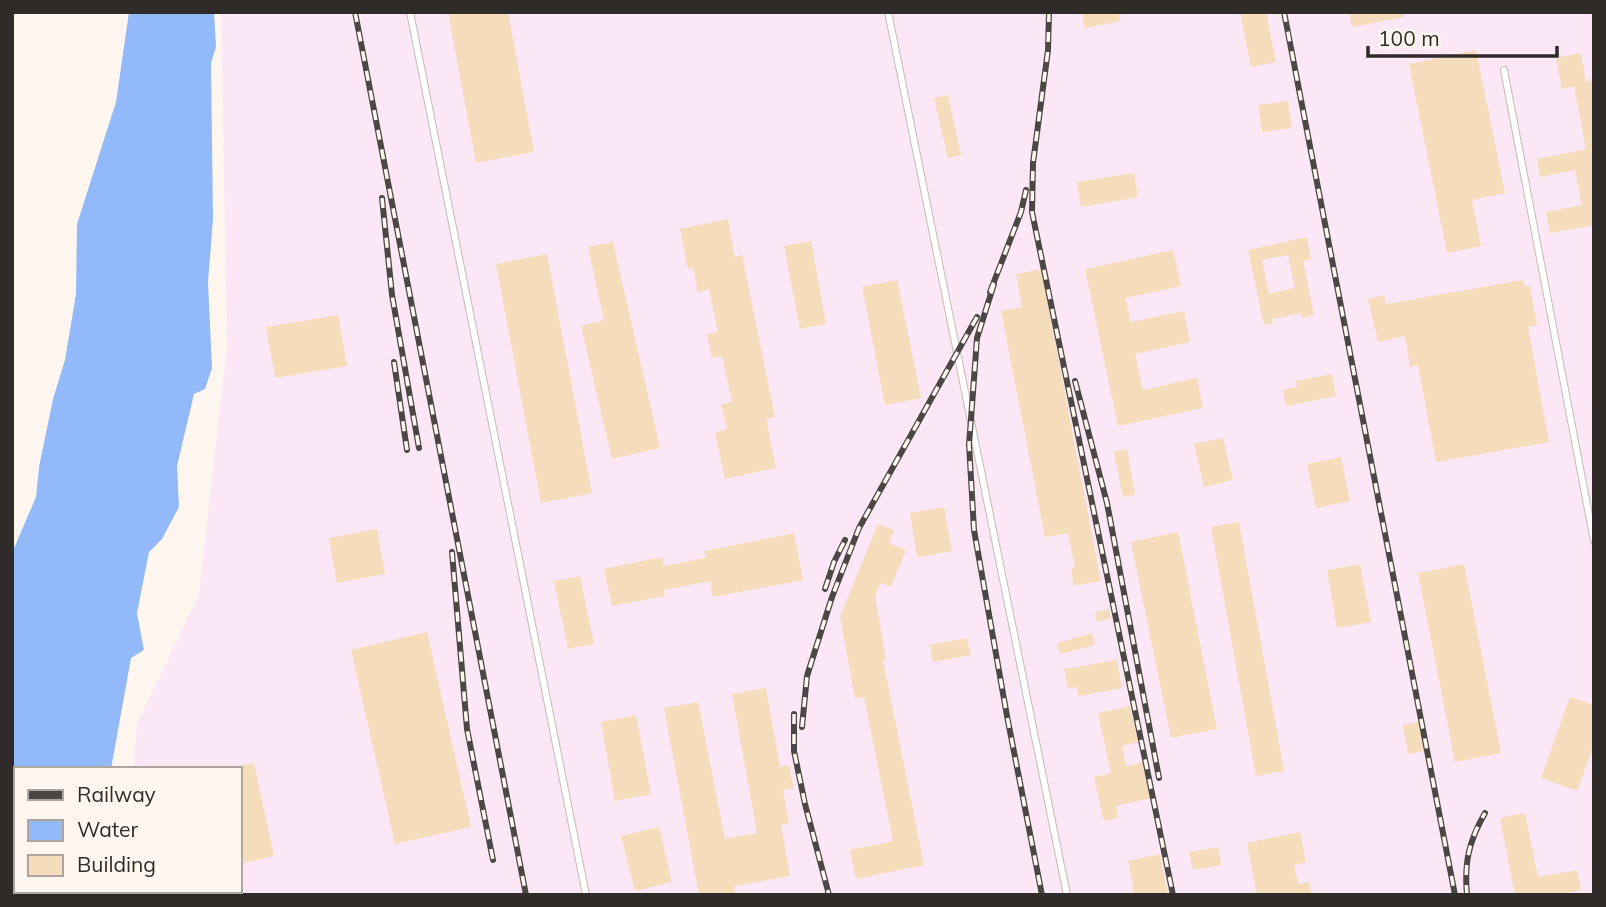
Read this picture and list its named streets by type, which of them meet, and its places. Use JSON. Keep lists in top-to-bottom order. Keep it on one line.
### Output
{"legend":["Railway","Water","Building"],"scale_bar":"100 m"}
